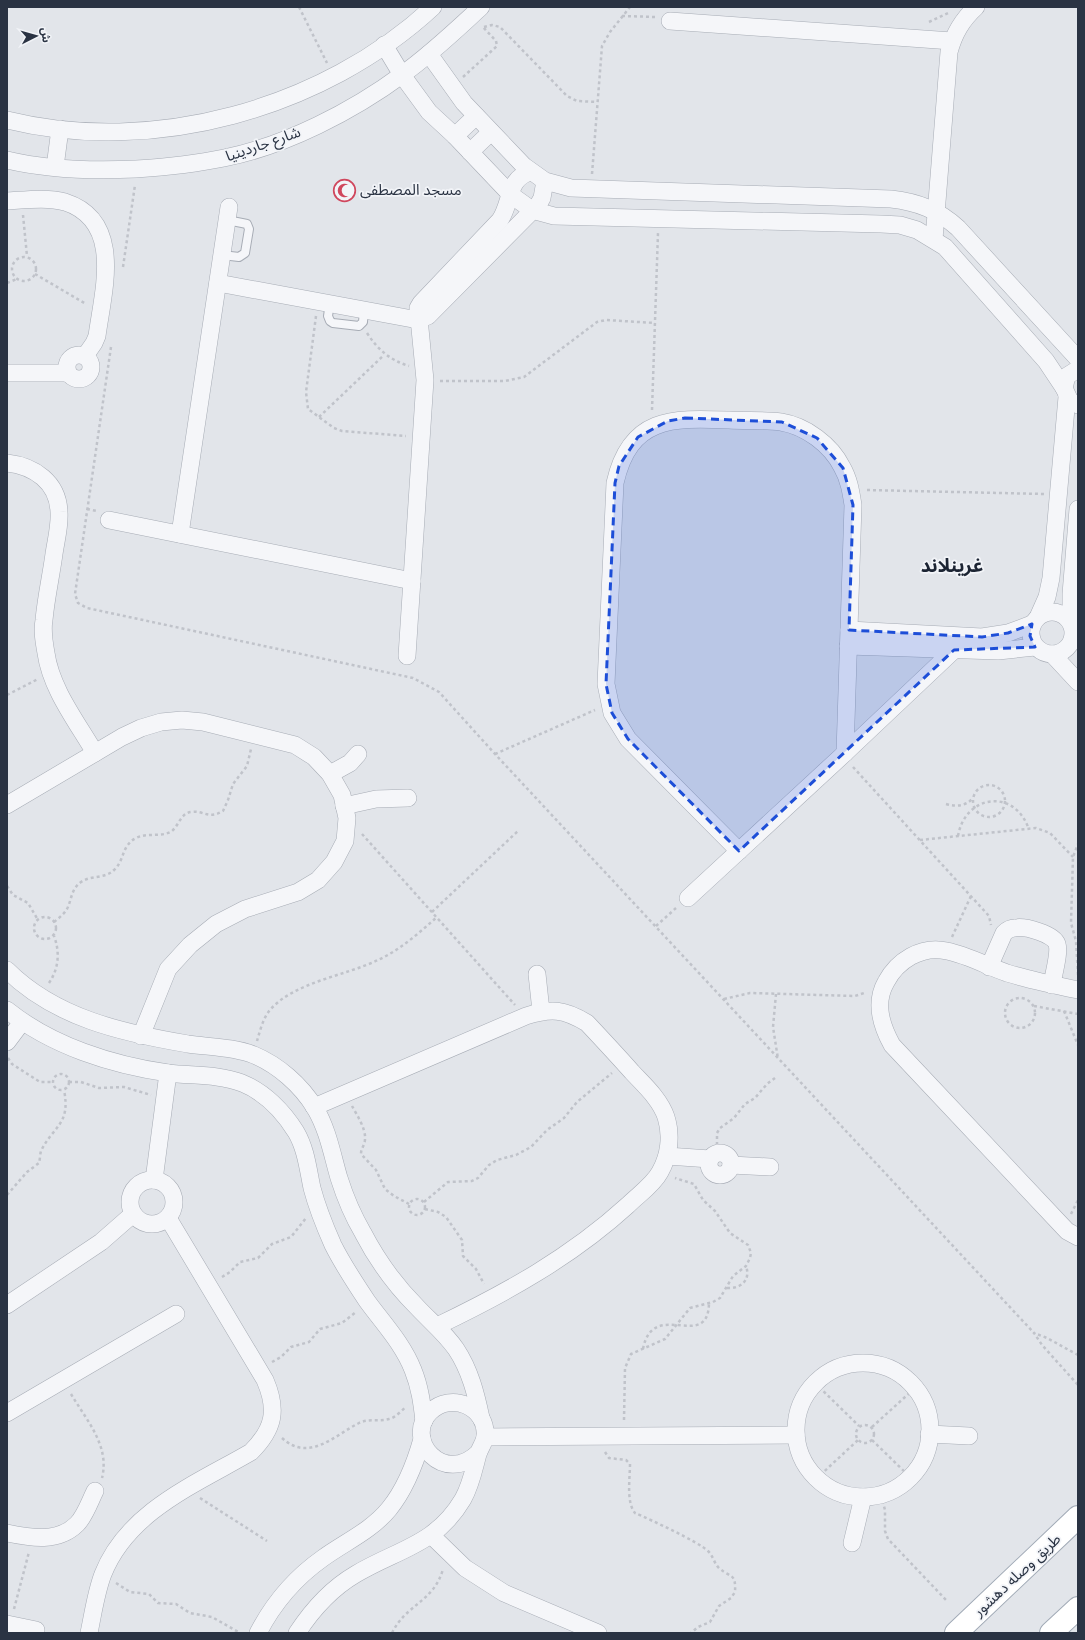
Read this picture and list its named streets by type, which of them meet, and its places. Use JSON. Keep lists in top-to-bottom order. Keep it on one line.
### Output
{"streets":{"main road":["طريق وصله دهشور"],"street":["شارع جاردينيا"]},"districts":["غرينلاند"],"places":{"mosque":["مسجد المصطفى"]},"north":"right"}
